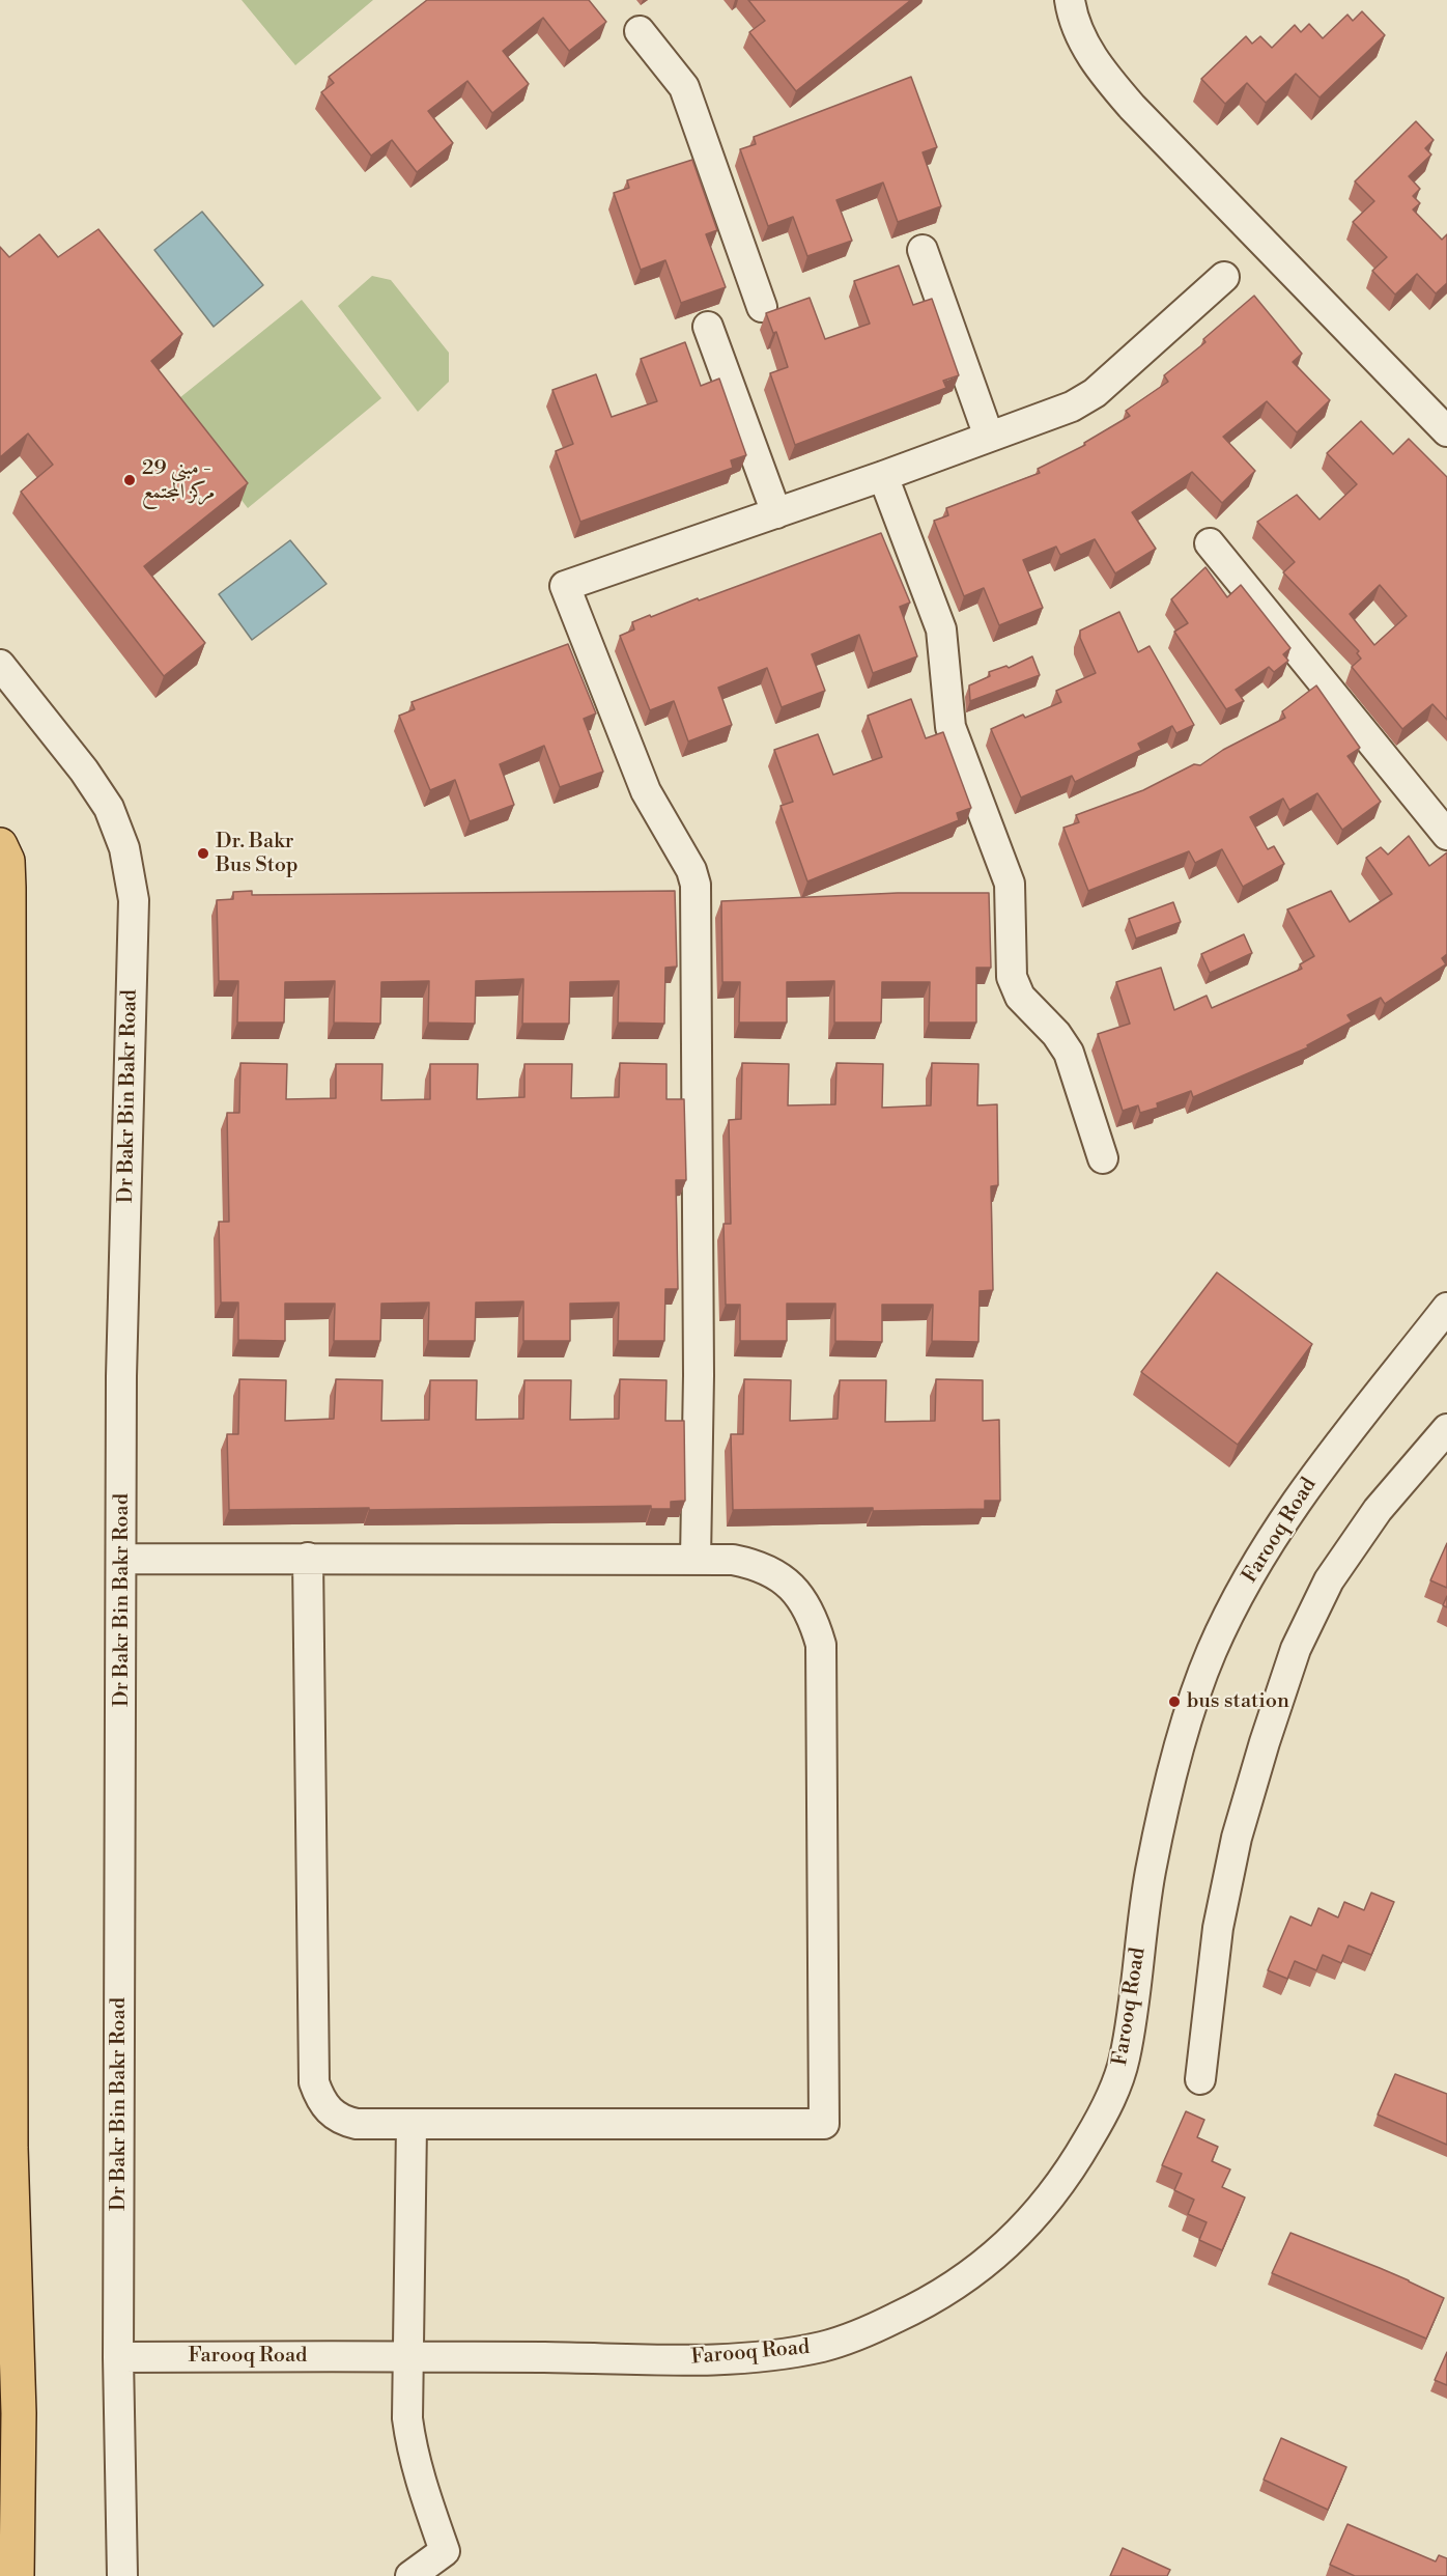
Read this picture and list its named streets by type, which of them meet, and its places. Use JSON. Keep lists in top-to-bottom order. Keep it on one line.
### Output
{"streets":{"street":["Dr Bakr Bin Bakr Road","Farooq Road"]},"crossings":[["Dr Bakr Bin Bakr Road","Farooq Road"]],"places":["مبنى 29 - مركز المجتمع","Dr. Bakr Bus Stop","bus station"]}
